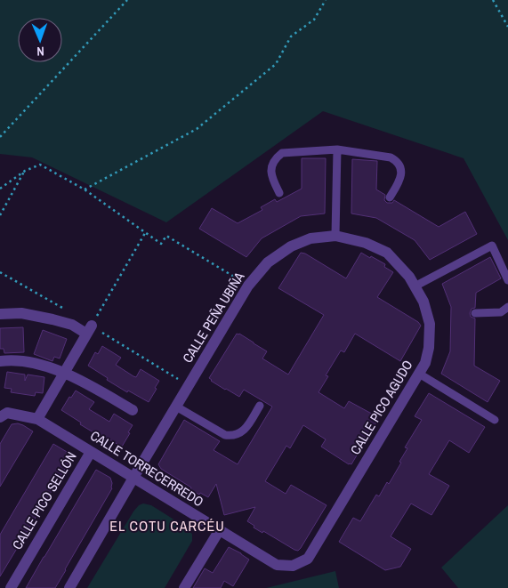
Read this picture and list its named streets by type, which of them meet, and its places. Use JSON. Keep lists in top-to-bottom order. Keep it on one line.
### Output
{"streets":{"street":["CALLE PEÑA UBIÑA","CALLE PICO AGUDO","CALLE TORRECERREDO","CALLE PICO SELLÓN"]},"crossings":[["CALLE PEÑA UBIÑA","CALLE PICO AGUDO"],["CALLE PEÑA UBIÑA","CALLE TORRECERREDO"],["CALLE PICO AGUDO","CALLE TORRECERREDO"],["CALLE TORRECERREDO","CALLE PICO SELLÓN"]],"districts":["EL COTU CARCÉU"],"north":"bottom"}
